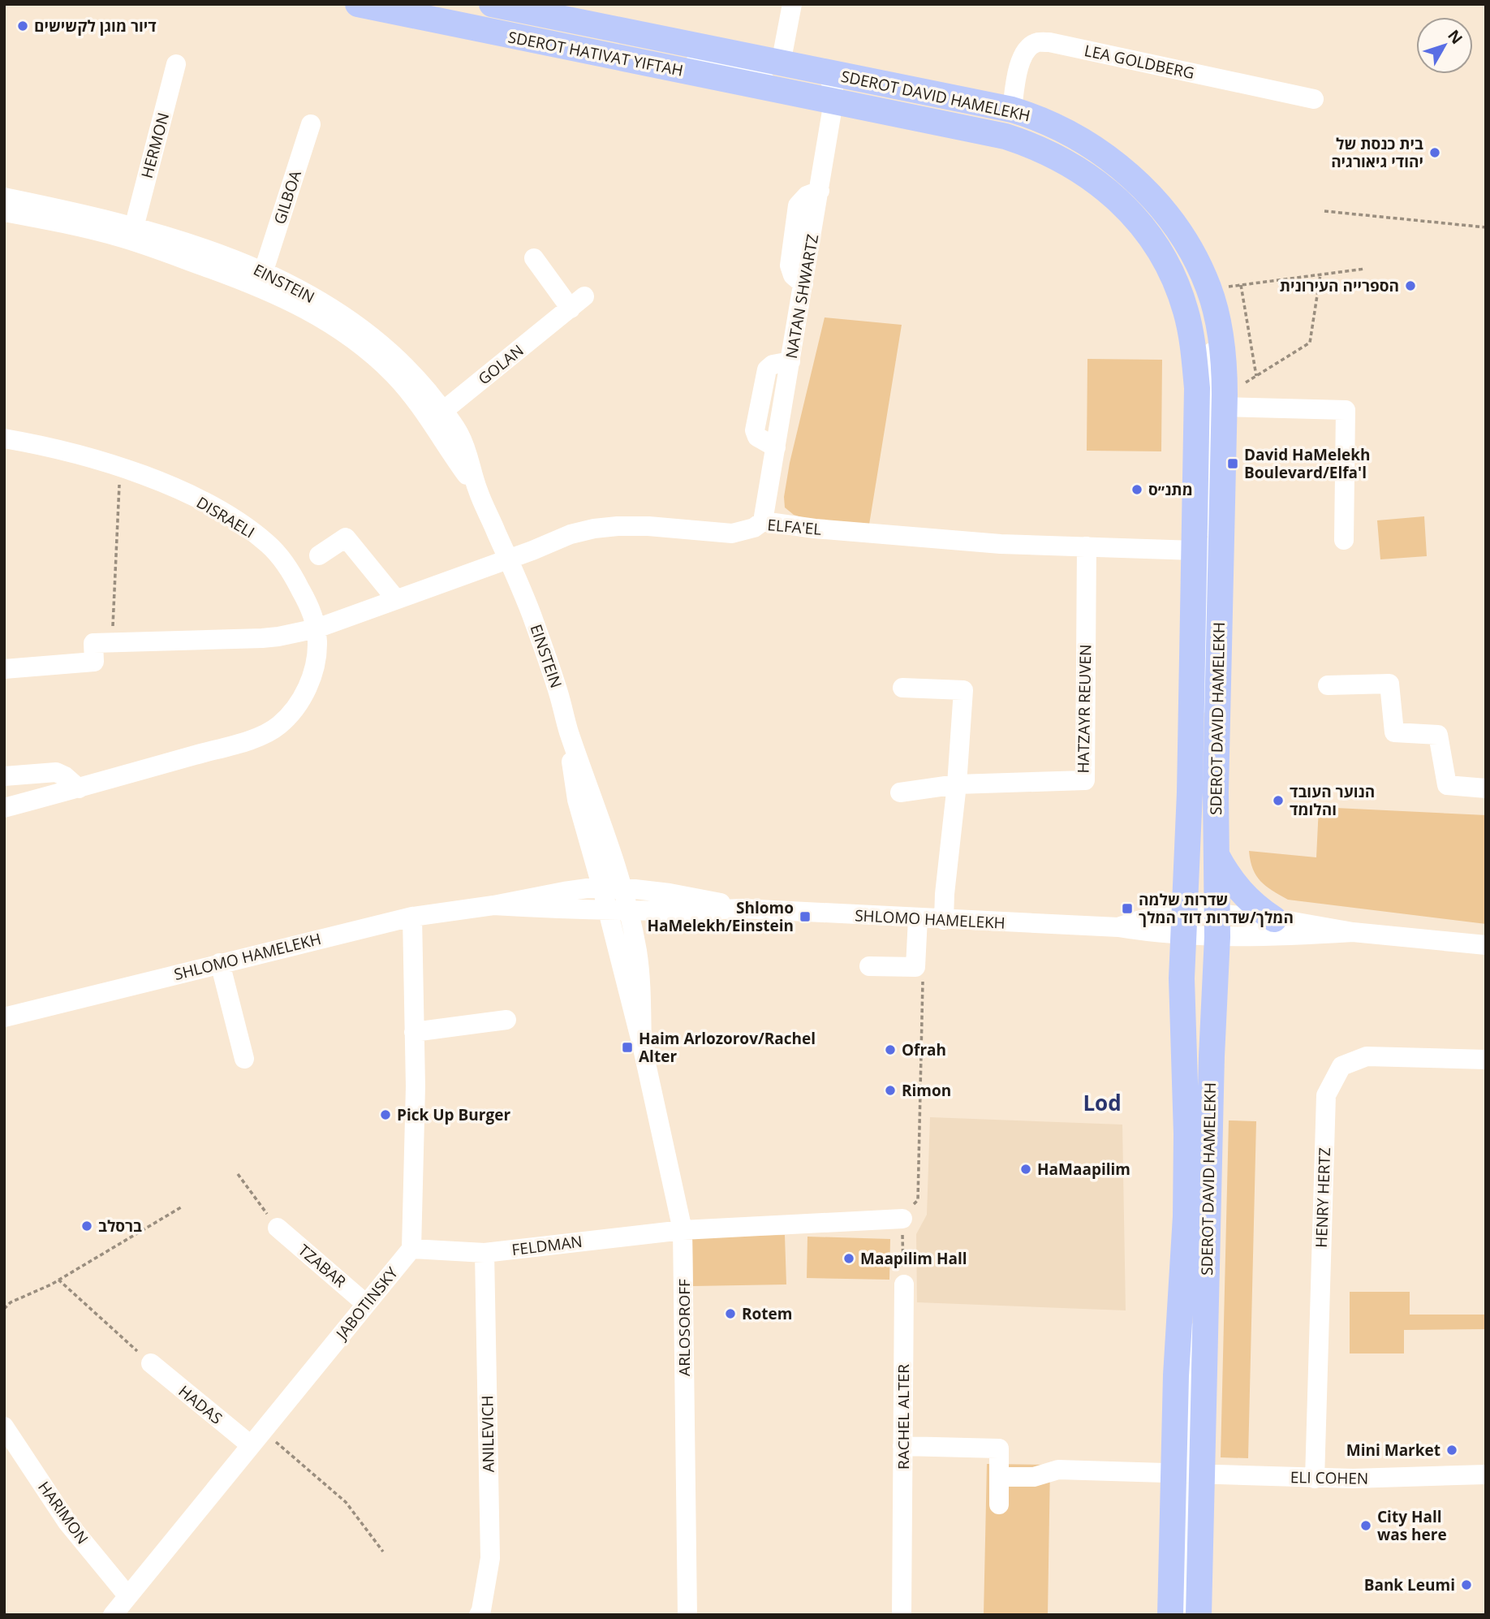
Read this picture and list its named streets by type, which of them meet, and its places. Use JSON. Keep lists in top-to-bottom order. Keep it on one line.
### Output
{"streets":{"main road":["SDEROT HATIVAT YIFTAH","SDEROT DAVID HAMELEKH"],"street":["LEA GOLDBERG","HERMON","GILBOA","EINSTEIN","NATAN SHWARTZ","GOLAN","DISRAELI","ELFA'EL","HATZAYR REUVEN","SHLOMO HAMELEKH","HENRY HERTZ","FELDMAN","TZABAR","JABOTINSKY","ARLOSOROFF","HADAS","RACHEL ALTER","ANILEVICH","ELI COHEN","HARIMON"]},"crossings":[["SDEROT HATIVAT YIFTAH","SDEROT DAVID HAMELEKH"],["SDEROT HATIVAT YIFTAH","NATAN SHWARTZ"],["LEA GOLDBERG","SDEROT DAVID HAMELEKH"],["SDEROT DAVID HAMELEKH","NATAN SHWARTZ"],["SDEROT DAVID HAMELEKH","ELFA'EL"],["SDEROT DAVID HAMELEKH","SHLOMO HAMELEKH"],["SDEROT DAVID HAMELEKH","ELI COHEN"],["HERMON","EINSTEIN"],["GILBOA","EINSTEIN"],["EINSTEIN","GOLAN"],["EINSTEIN","ELFA'EL"],["EINSTEIN","SHLOMO HAMELEKH"],["EINSTEIN","ARLOSOROFF"],["NATAN SHWARTZ","ELFA'EL"],["DISRAELI","ELFA'EL"],["ELFA'EL","HATZAYR REUVEN"],["SHLOMO HAMELEKH","ARLOSOROFF"],["HENRY HERTZ","ELI COHEN"],["FELDMAN","JABOTINSKY"],["FELDMAN","ARLOSOROFF"],["FELDMAN","ANILEVICH"],["TZABAR","JABOTINSKY"],["JABOTINSKY","HADAS"],["JABOTINSKY","HARIMON"]],"districts":["Lod"],"places":{"other":["דיור מוגן לקשישים","בית כנסת של יהודי גיאורגיה","הספרייה העירונית","מתנ״ס","הנוער העובד והלומד","Ofrah","Rimon","Pick Up Burger","HaMaapilim","ברסלב","Maapilim Hall","Rotem","Mini Market","City Hall was here","Bank Leumi"],"transit":["David HaMelekh Boulevard/Elfa'l","שדרות שלמה המלך/שדרות דוד המלך","Shlomo HaMelekh/Einstein","Haim Arlozorov/Rachel Alter"]},"north":"top right"}
